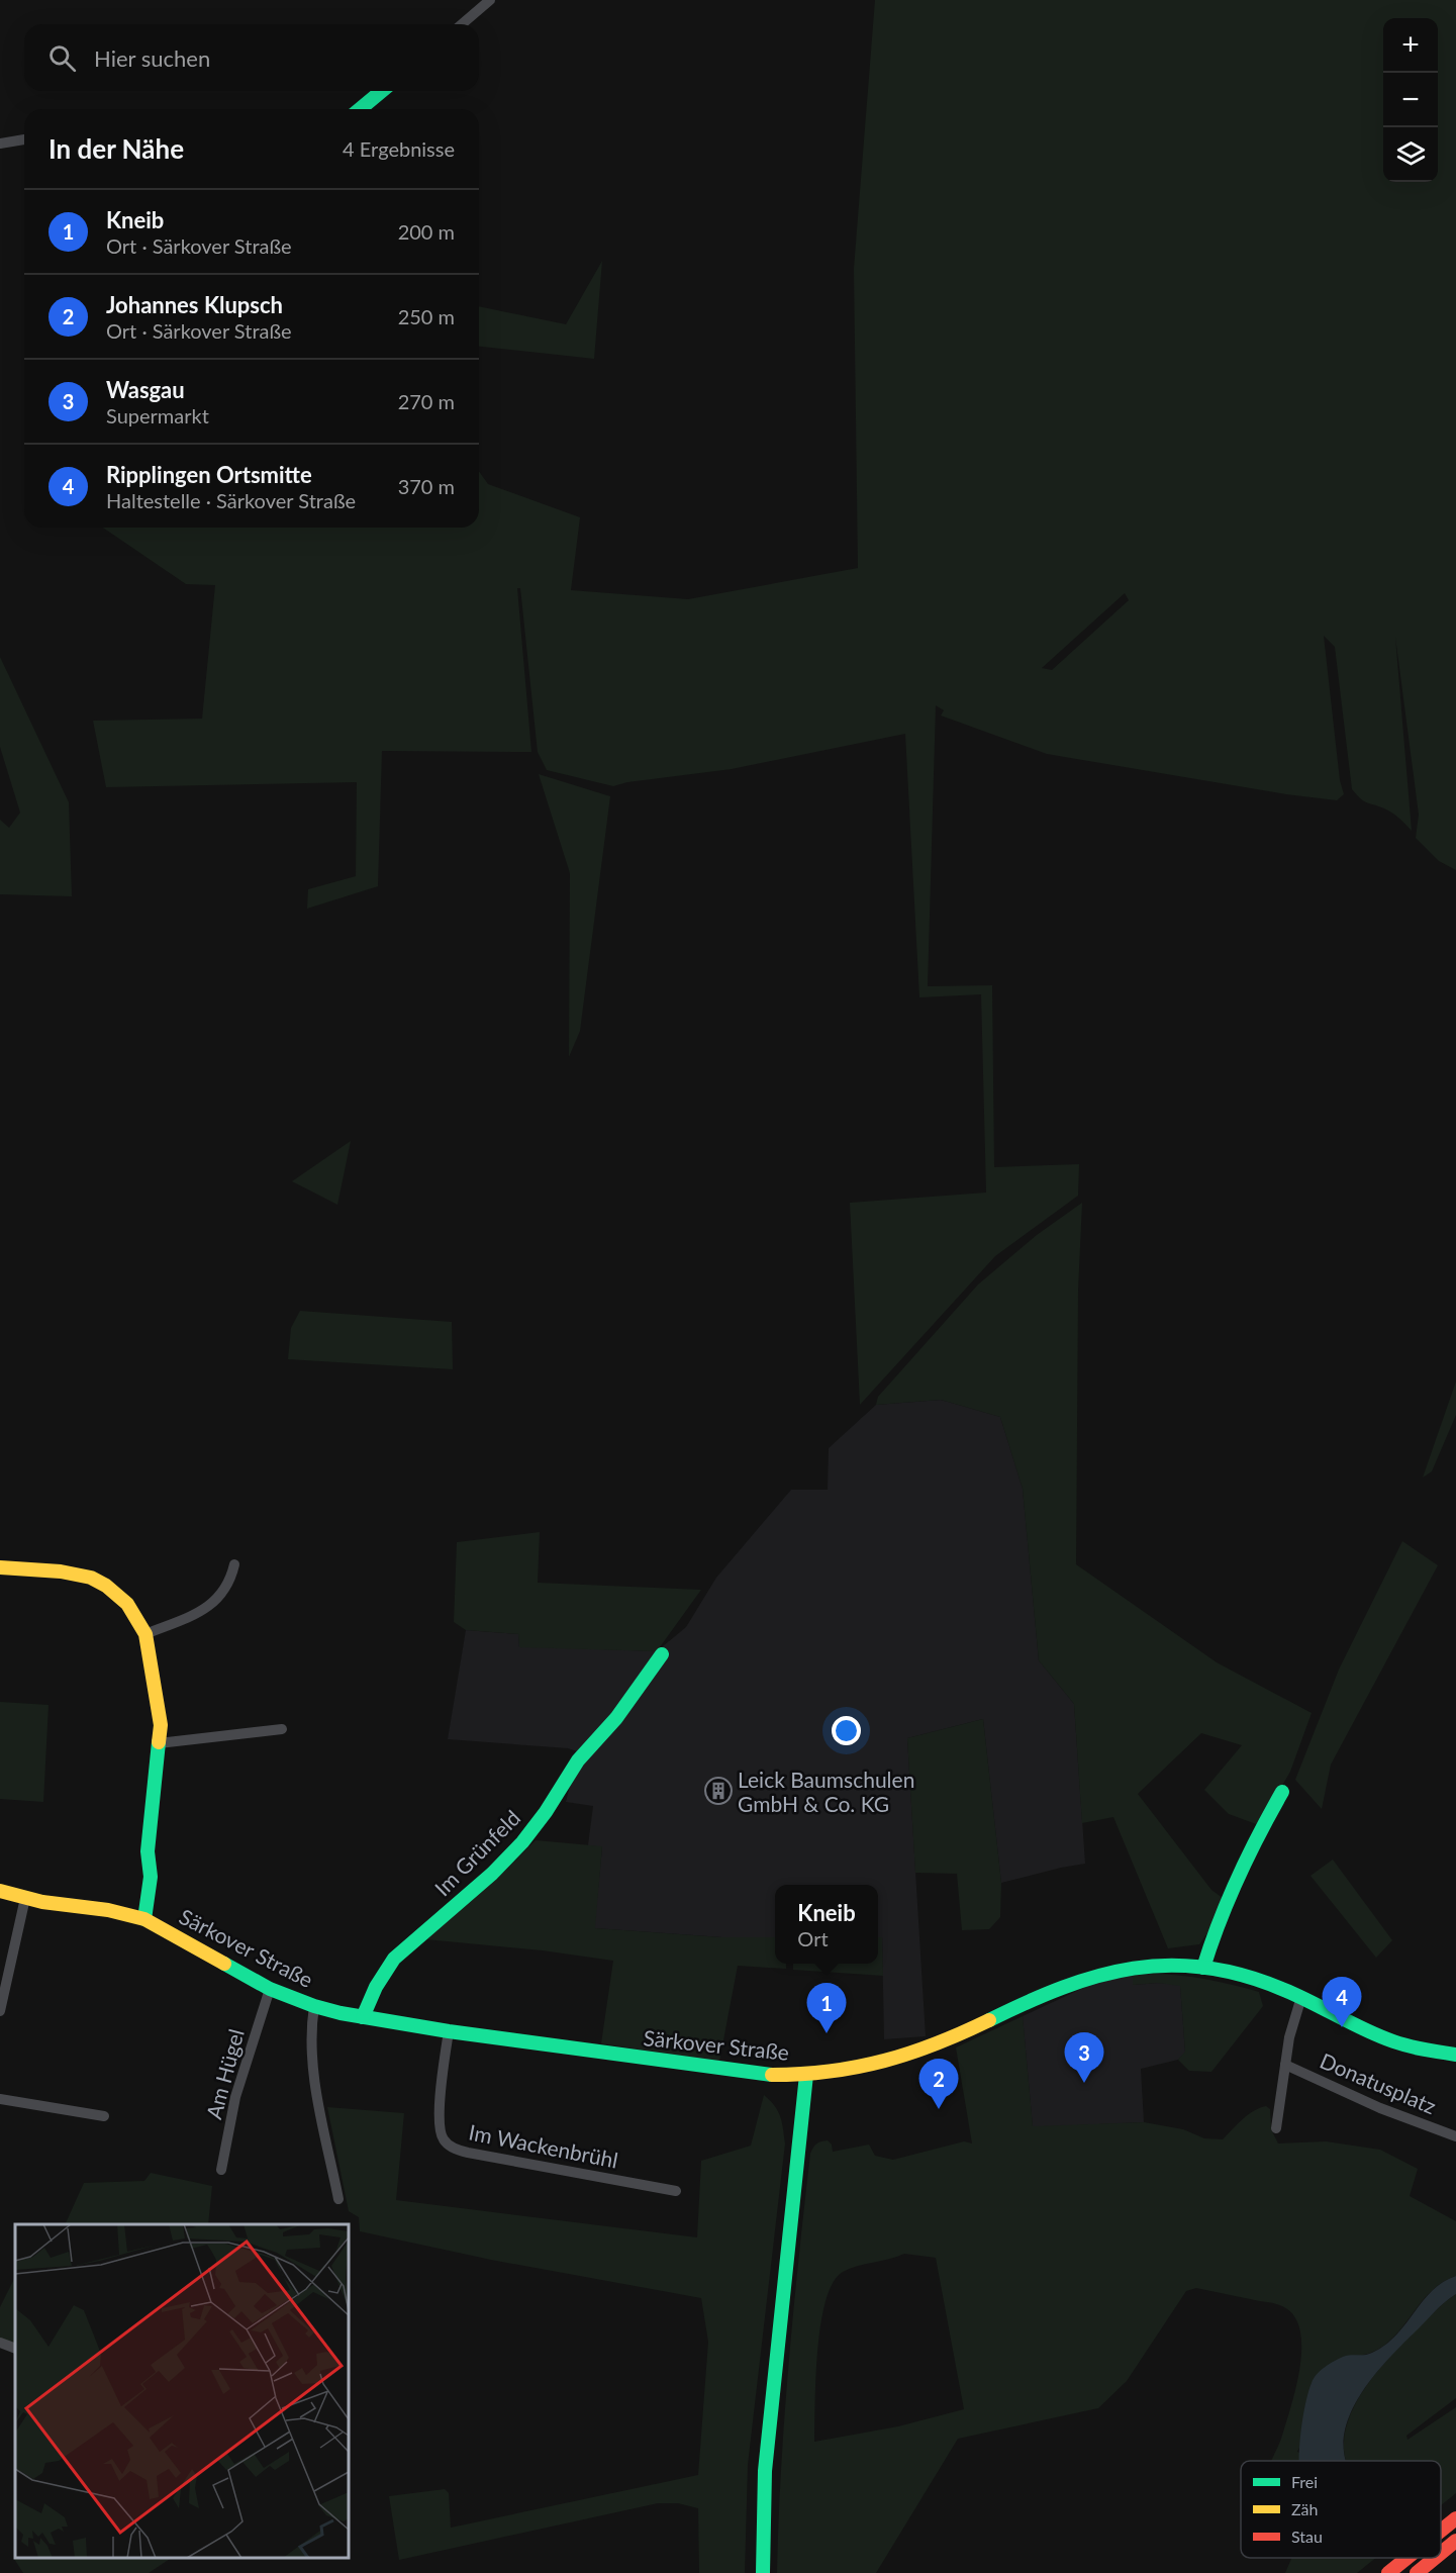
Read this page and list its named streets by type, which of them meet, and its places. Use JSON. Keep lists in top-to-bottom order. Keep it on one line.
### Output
{"streets":{"main road":["Im Grünfeld","Särkover Straße"],"street":["Am Hügel","Donatusplatz","Im Wackenbrühl"]},"crossings":[["Im Grünfeld","Särkover Straße"],["Särkover Straße","Am Hügel"],["Särkover Straße","Donatusplatz"],["Särkover Straße","Im Wackenbrühl"]],"places":{"building":["Leick Baumschulen GmbH & Co. KG"]},"legend":["Frei","Zäh","Stau"],"page":{"map_buttons":["+","−"],"search":"Hier suchen","heading":["In der Nähe","4 Ergebnisse"],"list":[{"mark":"1","name":"Kneib","note":"Ort · Särkover Straße","value":"200 m"},{"mark":"2","name":"Johannes Klupsch","note":"Ort · Särkover Straße","value":"250 m"},{"mark":"3","name":"Wasgau","note":"Supermarkt","value":"270 m"},{"mark":"4","name":"Ripplingen Ortsmitte","note":"Haltestelle · Särkover Straße","value":"370 m"}],"popup":["Kneib","Ort"],"pins":["4","1","3","2"]}}
